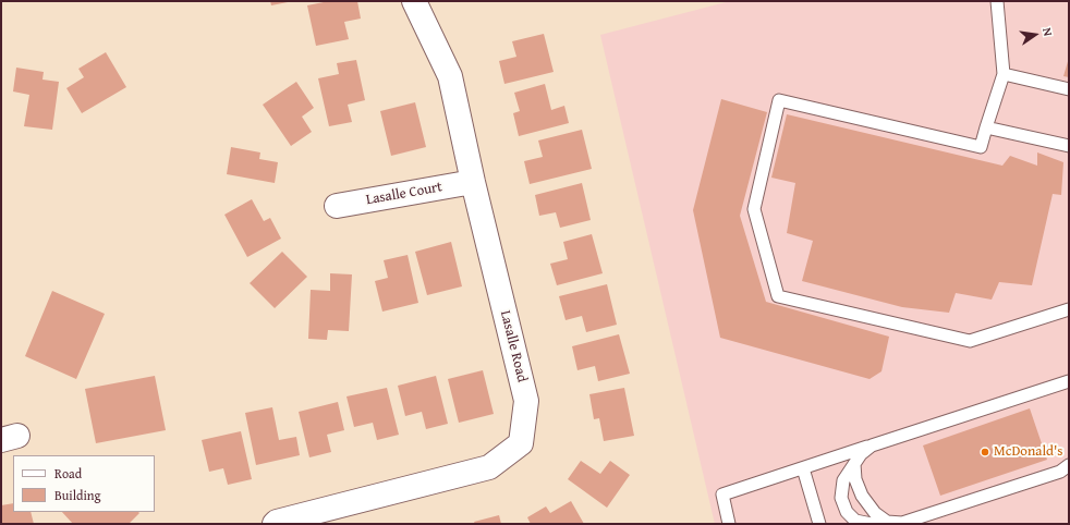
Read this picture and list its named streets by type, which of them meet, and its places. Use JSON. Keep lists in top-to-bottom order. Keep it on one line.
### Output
{"streets":{"street":["Lasalle Court","Lasalle Road"]},"crossings":[["Lasalle Court","Lasalle Road"]],"places":["McDonald's"],"legend":["Road","Building"],"north":"right"}
